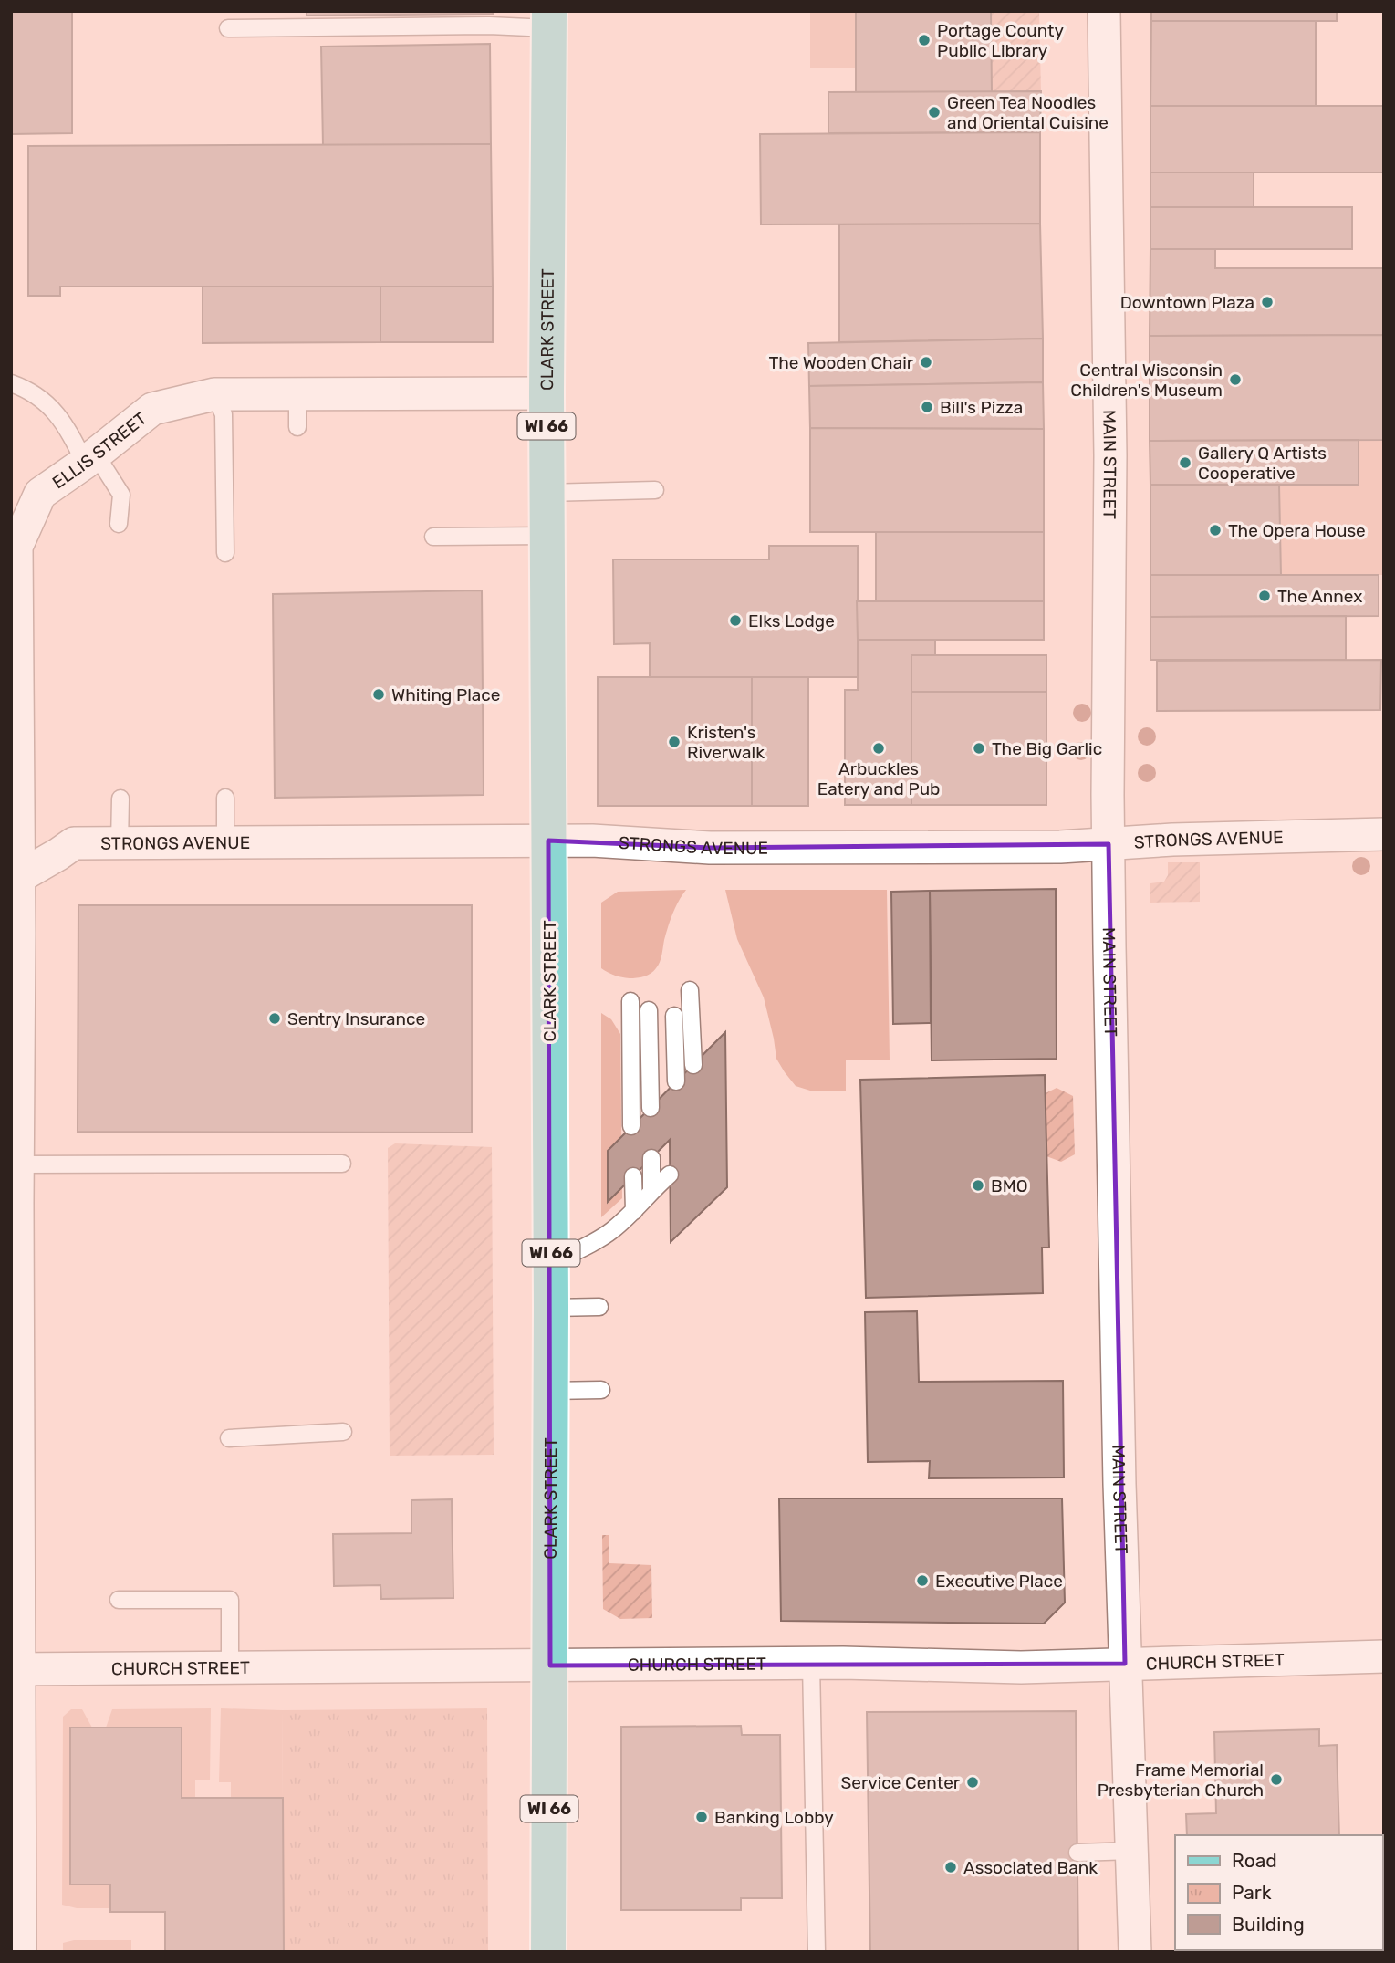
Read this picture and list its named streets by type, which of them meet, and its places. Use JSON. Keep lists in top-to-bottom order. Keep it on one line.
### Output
{"streets":{"main road":["CLARK STREET","WI 66"],"street":["ELLIS STREET","MAIN STREET","STRONGS AVENUE","CHURCH STREET"]},"crossings":[["CLARK STREET","ELLIS STREET"],["CLARK STREET","STRONGS AVENUE"],["CLARK STREET","CHURCH STREET"],["ELLIS STREET","STRONGS AVENUE"],["ELLIS STREET","CHURCH STREET"],["MAIN STREET","STRONGS AVENUE"],["MAIN STREET","CHURCH STREET"]],"places":["Portage County Public Library","Green Tea Noodles and Oriental Cuisine","Downtown Plaza","The Wooden Chair","Central Wisconsin Children's Museum","Bill's Pizza","Gallery Q Artists Cooperative","The Opera House","The Annex","Elks Lodge","Whiting Place","Kristen's Riverwalk","Arbuckles Eatery and Pub","The Big Garlic","Sentry Insurance","BMO","Executive Place","Frame Memorial Presbyterian Church","Service Center","Banking Lobby","Associated Bank"],"legend":["Road","Park","Building"]}
